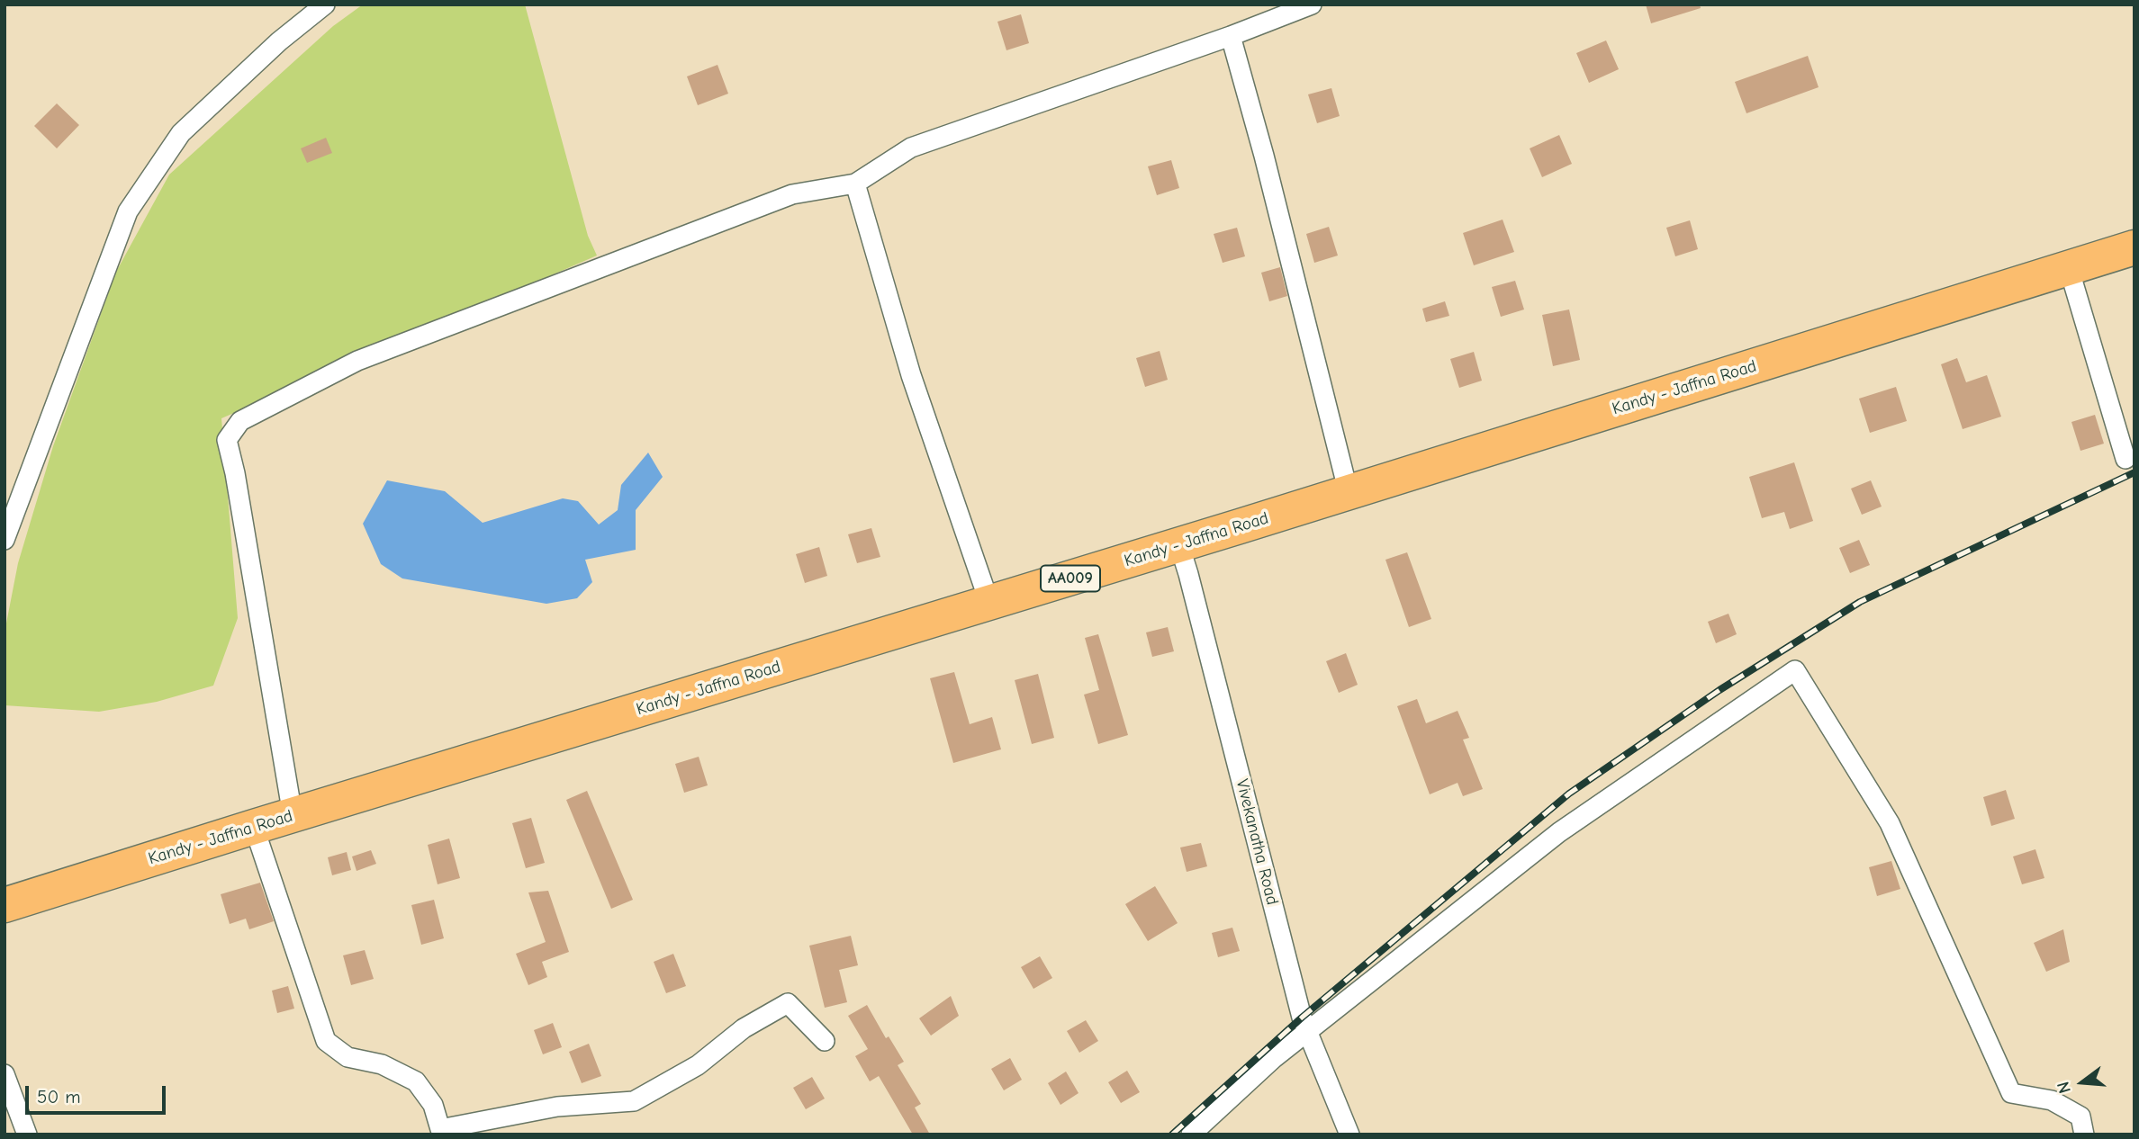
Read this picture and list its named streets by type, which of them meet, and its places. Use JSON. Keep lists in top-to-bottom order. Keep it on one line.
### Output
{"streets":{"highway":["Kandy - Jaffna Road","AA009"],"street":["Vivekanatha Road"]},"crossings":[["Kandy - Jaffna Road","Vivekanatha Road"]],"scale_bar":"50 m","north":"left"}
